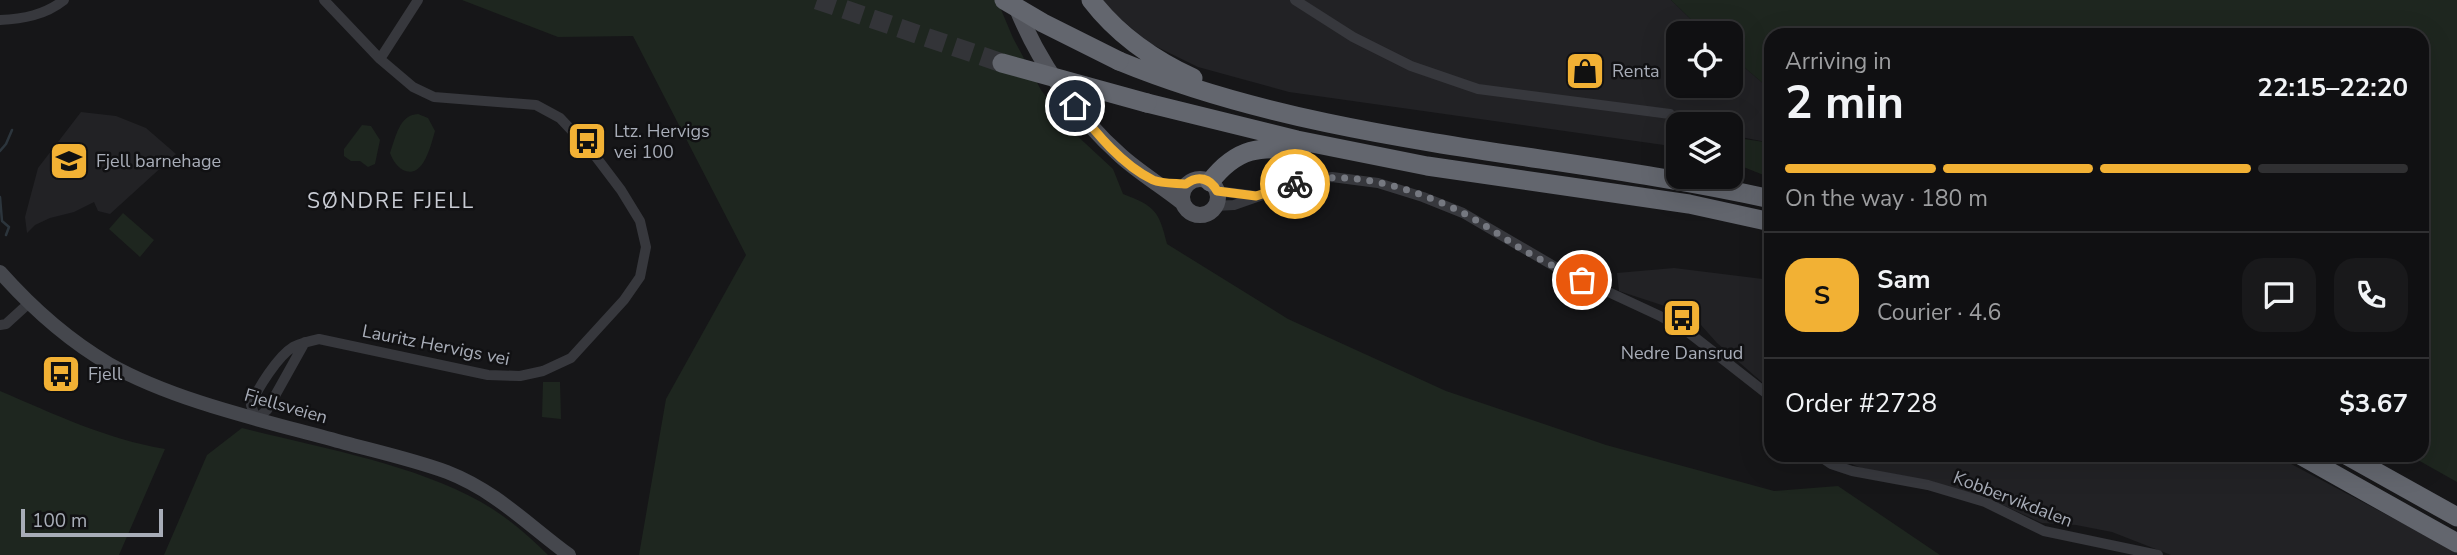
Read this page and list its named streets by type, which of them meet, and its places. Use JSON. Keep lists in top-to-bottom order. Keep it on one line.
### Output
{"streets":{"main road":["Fjellsveien"],"street":["Lauritz Hervigs vei","Kobbervikdalen"]},"districts":["SØNDRE FJELL"],"places":{"shop":["Renta"],"bus stop":["Ltz. Hervigs vei 100","Nedre Dansrud","Fjell"],"school or university":["Fjell barnehage"]},"scale_bar":"100 m","page":{"heading":["2 min","Arriving in","22:15–22:20"],"panel":["Sam","Courier · 4.6","Order #2728","$3.67"],"bar":"On the way · 180 m","round":"S","scale":"100 m"}}
